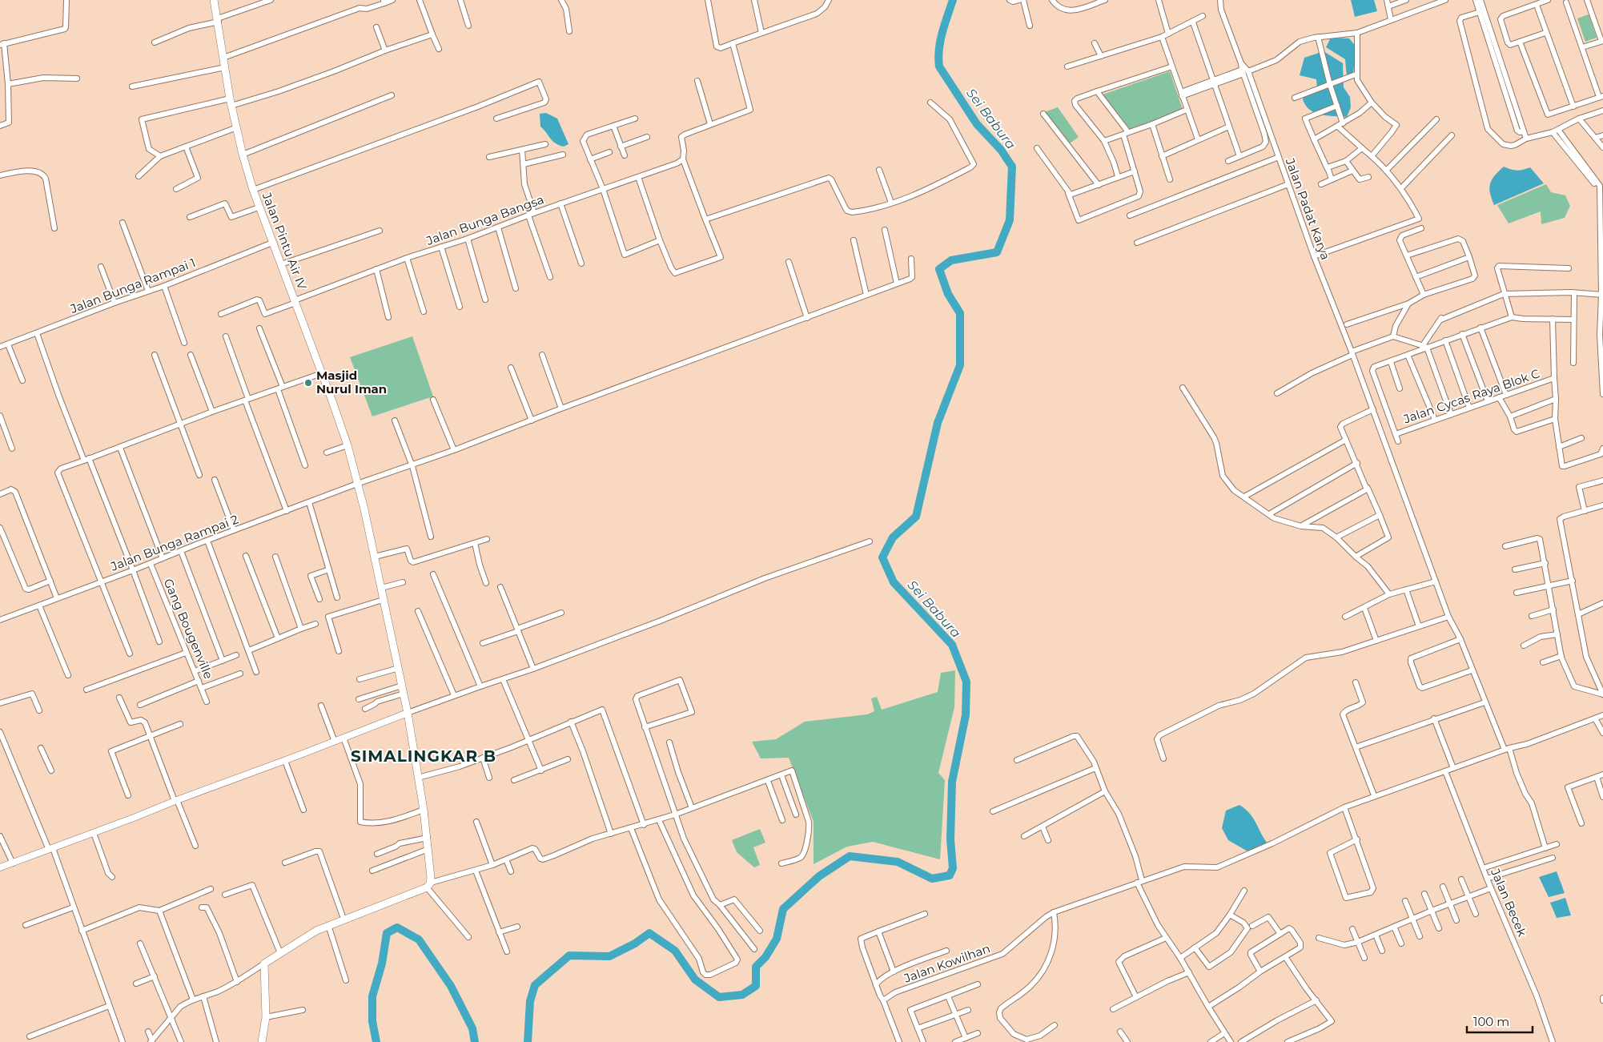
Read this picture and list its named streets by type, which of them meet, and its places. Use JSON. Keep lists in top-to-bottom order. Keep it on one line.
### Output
{"streets":{"main road":["Jalan Pintu Air IV"],"street":["Jalan Padat Karya","Jalan Bunga Bangsa","Jalan Bunga Rampai 1","Jalan Cycas Raya Blok C","Jalan Bunga Rampai 2","Gang Bougenville","Jalan Becek","Jalan Kowilhan"]},"crossings":[["Jalan Padat Karya","Jalan Kowilhan"],["Jalan Bunga Bangsa","Jalan Pintu Air IV"],["Jalan Pintu Air IV","Jalan Bunga Rampai 1"],["Jalan Pintu Air IV","Jalan Bunga Rampai 2"],["Jalan Bunga Rampai 2","Gang Bougenville"],["Jalan Becek","Jalan Kowilhan"]],"districts":["SIMALINGKAR B"],"water":["Sei Babura"],"places":["Masjid Nurul Iman"],"scale_bar":"100 m"}
